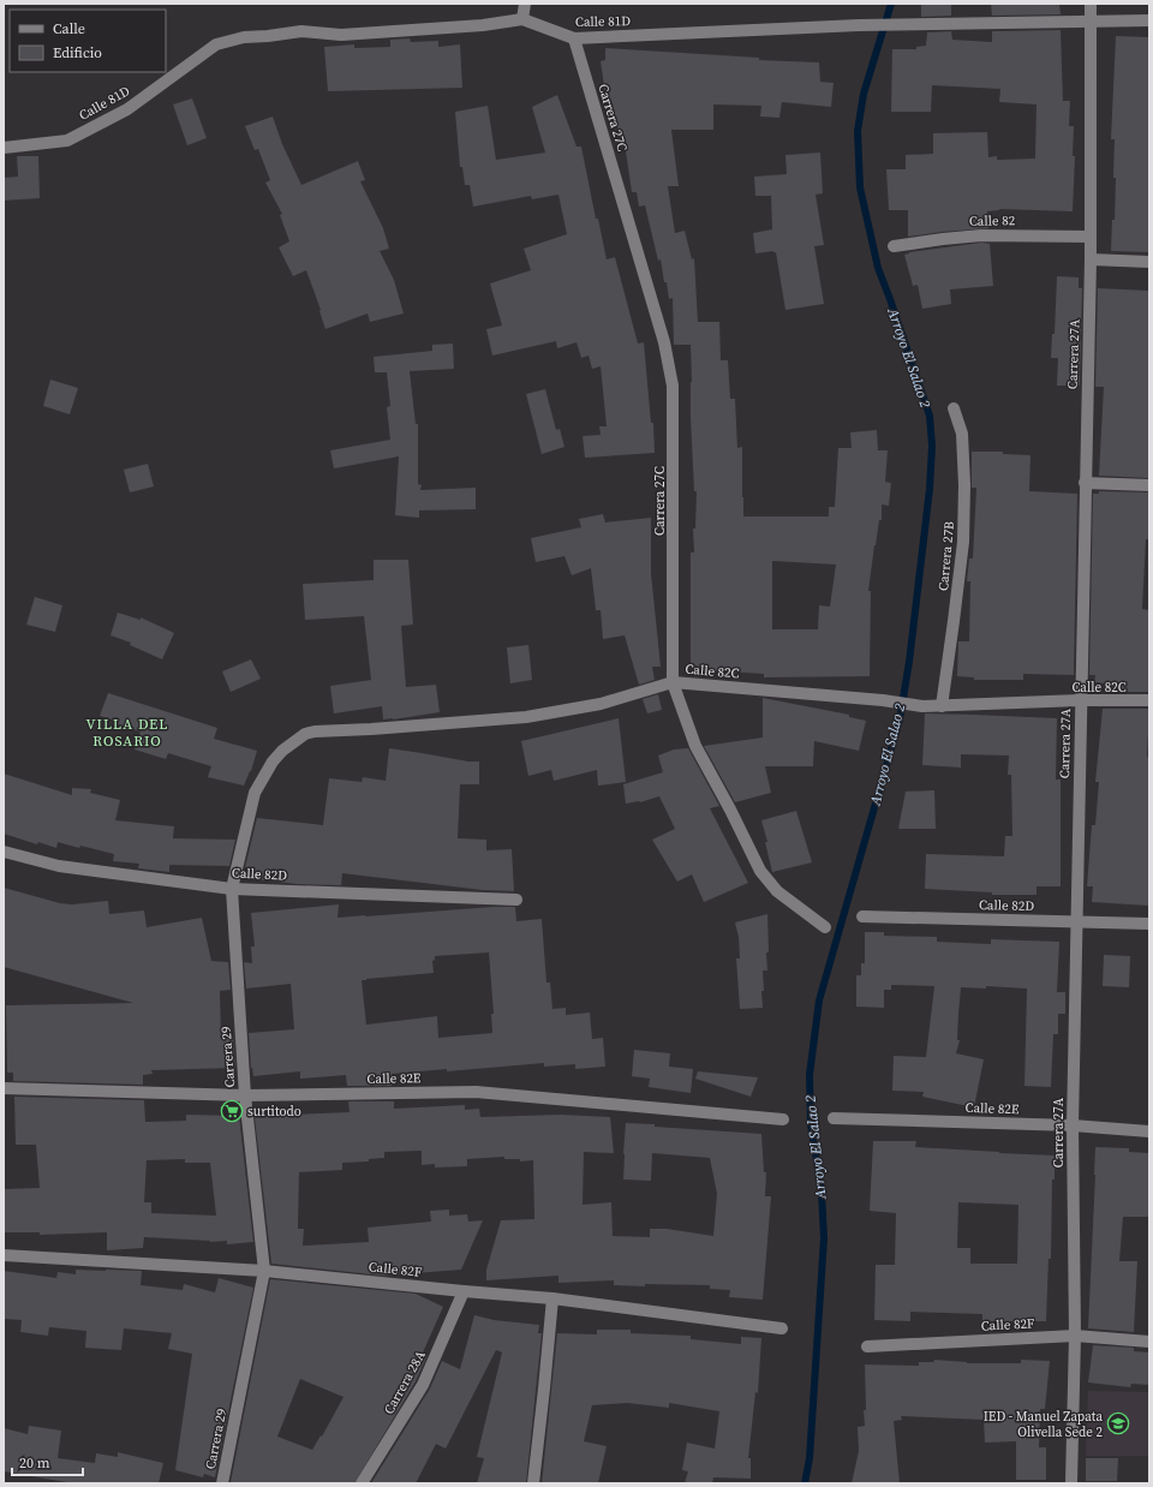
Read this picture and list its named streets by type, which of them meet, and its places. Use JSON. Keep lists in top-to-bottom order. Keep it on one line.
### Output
{"streets":{"street":["Calle 81D","Carrera 27C","Calle 82","Carrera 27A","Carrera 27B","Calle 82C","Calle 82D","Carrera 29","Calle 82E","Calle 82F","Carrera 28A"]},"crossings":[["Calle 81D","Carrera 27C"],["Calle 81D","Carrera 27A"],["Carrera 27C","Calle 82C"],["Calle 82","Carrera 27A"],["Carrera 27A","Calle 82C"],["Carrera 27A","Calle 82D"],["Carrera 27A","Calle 82E"],["Carrera 27A","Calle 82F"],["Carrera 27B","Calle 82C"],["Calle 82C","Carrera 29"],["Calle 82D","Carrera 29"],["Carrera 29","Calle 82E"],["Carrera 29","Calle 82F"],["Calle 82F","Carrera 28A"]],"districts":["VILLA DEL ROSARIO"],"water":["Arroyo El Salao 2"],"places":{"supermarket":["surtitodo"],"school or university":["IED - Manuel Zapata Olivella Sede 2"]},"legend":["Calle","Edificio"],"scale_bar":"20 m"}
